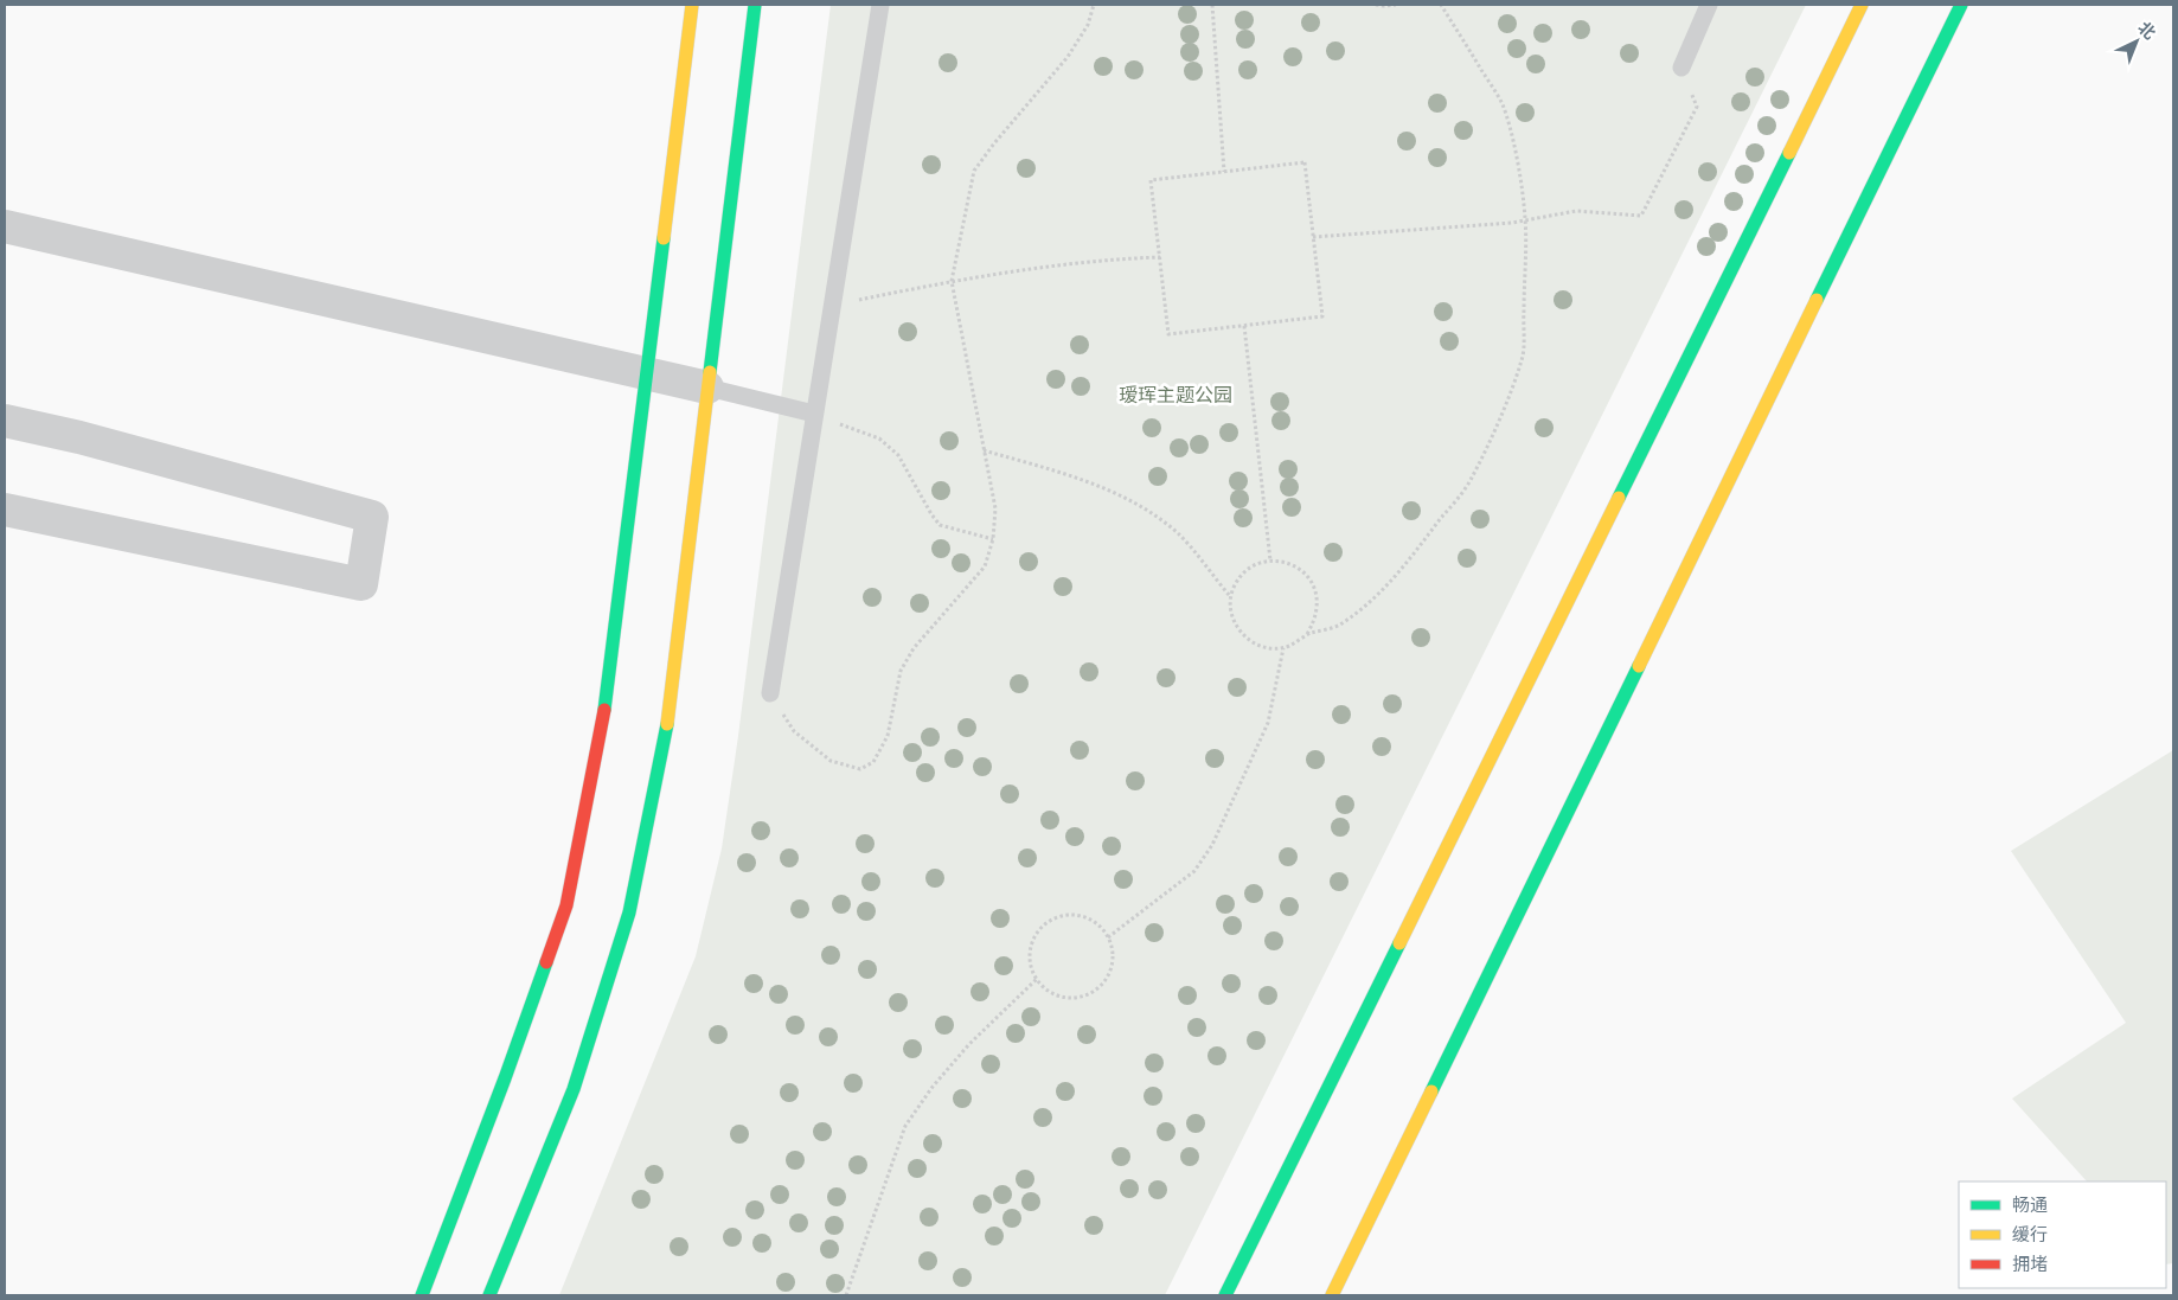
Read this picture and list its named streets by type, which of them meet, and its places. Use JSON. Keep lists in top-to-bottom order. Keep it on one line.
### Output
{"parks":["瑷珲主题公园"],"legend":["畅通","缓行","拥堵"],"north":"top right"}
